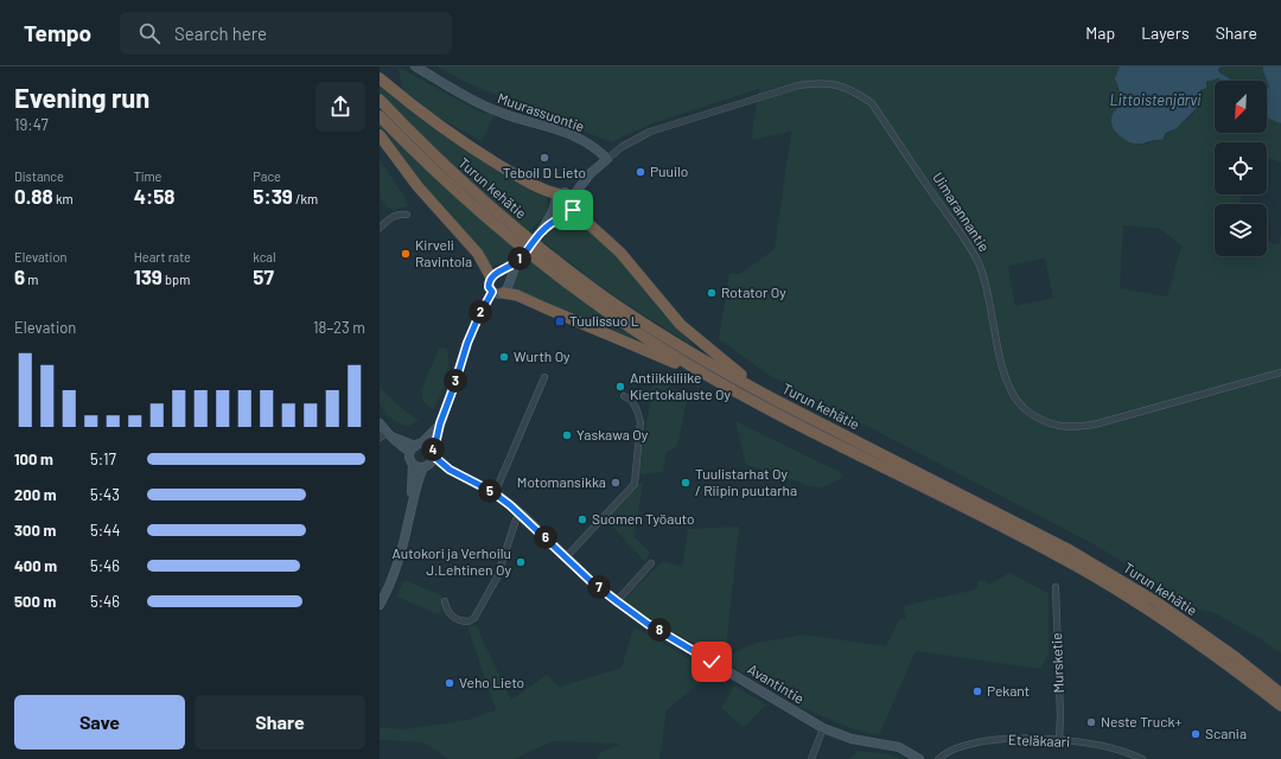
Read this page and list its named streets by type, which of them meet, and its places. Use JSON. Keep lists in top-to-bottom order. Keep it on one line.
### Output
{"streets":{"highway":["Turun kehätie"],"street":["Muurassuontie","Uimarannantie","Mursketie","Avantintie","Eteläkaari"]},"crossings":[["Muurassuontie","Uimarannantie"],["Mursketie","Eteläkaari"]],"water":["Littoistenjärvi"],"places":{"other":["Teboil D Lieto","Puuilo","Kirveli Ravintola","Rotator Oy","Wurth Oy","Antiikkiliike Kiertokaluste Oy","Yaskawa Oy","Motomansikka","Tuulistarhat Oy / Riipin puutarha","Suomen Työauto","Autokori ja Verhoilu J.Lehtinen Oy","Veho Lieto","Pekant","Neste Truck+","Scania"],"transit":["Tuulissuo L"]},"north":"bottom left","page":{"header":"Tempo","search":"Search here","nav":["Map","Layers","Share"],"heading":["Evening run","19:47"],"stats":[["Distance","0.88 km"],["Time","4:58"],["Pace","5:39 /km"],["Elevation","6 m"],["Heart rate","139 bpm"],["kcal","57"]],"pins":["1","2","3","4","5","6","7","8"],"chart":["Elevation","18–23 m"],"list":[{"name":"100 m","note":"5:17"},{"name":"200 m","note":"5:43"},{"name":"300 m","note":"5:44"},{"name":"400 m","note":"5:46"},{"name":"500 m","note":"5:46"}],"buttons":["Save","Share"]}}
